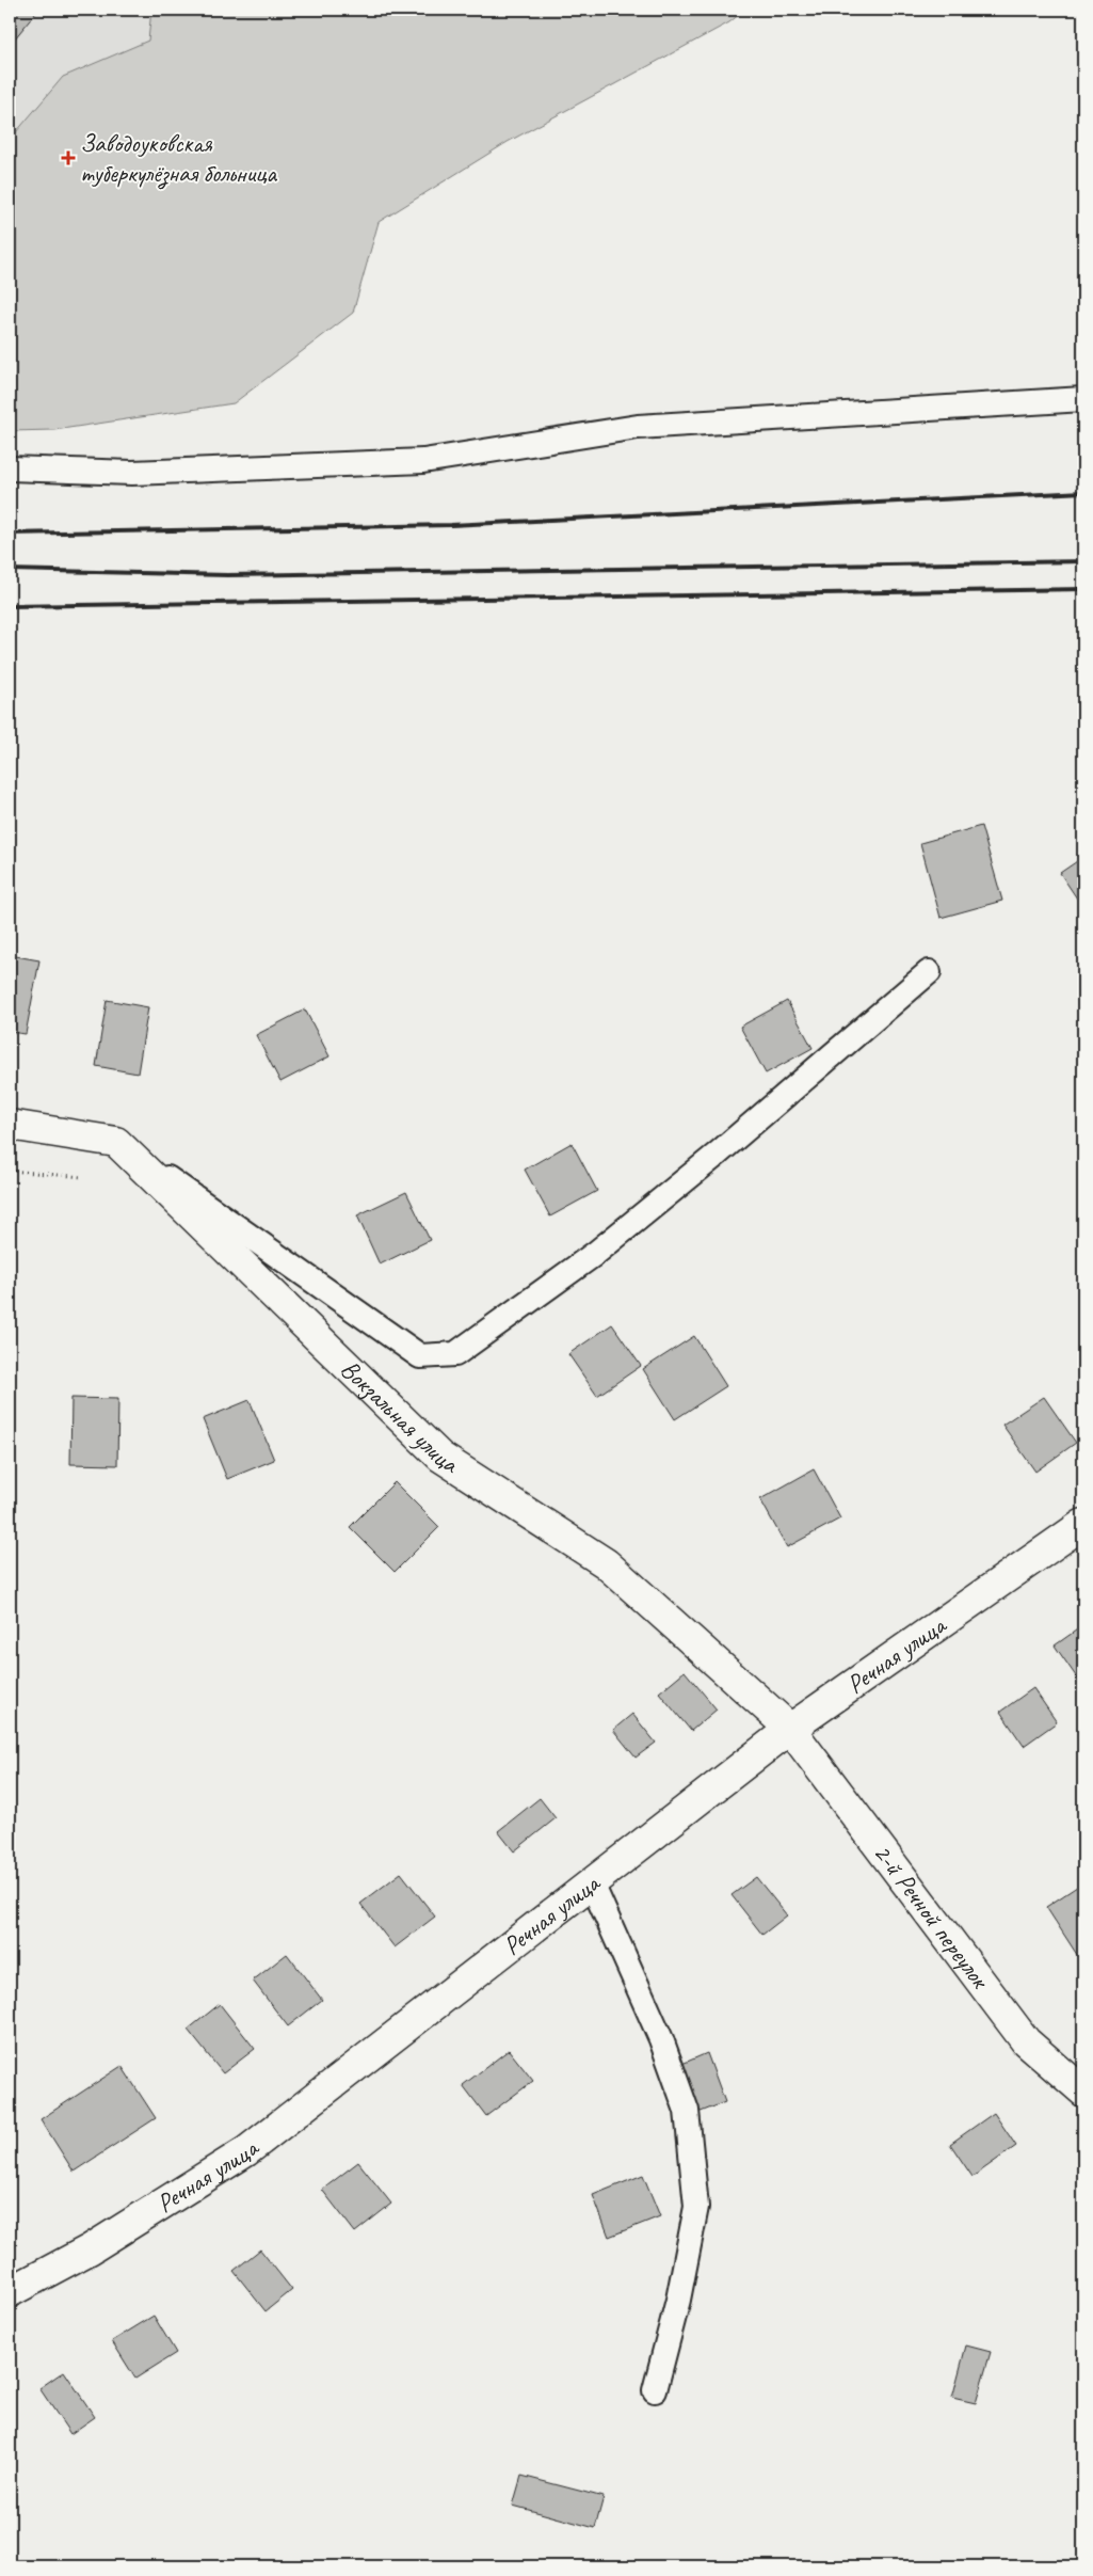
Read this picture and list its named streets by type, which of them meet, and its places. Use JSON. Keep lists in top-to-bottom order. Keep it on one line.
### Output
{"streets":{"street":["Вокзальная улица","Речная улица","2-й Речной переулок"]},"crossings":[["Вокзальная улица","Речная улица"],["Вокзальная улица","2-й Речной переулок"],["Речная улица","2-й Речной переулок"]],"places":{"health":["Заводоуковская туберкулёзная больница"]}}
